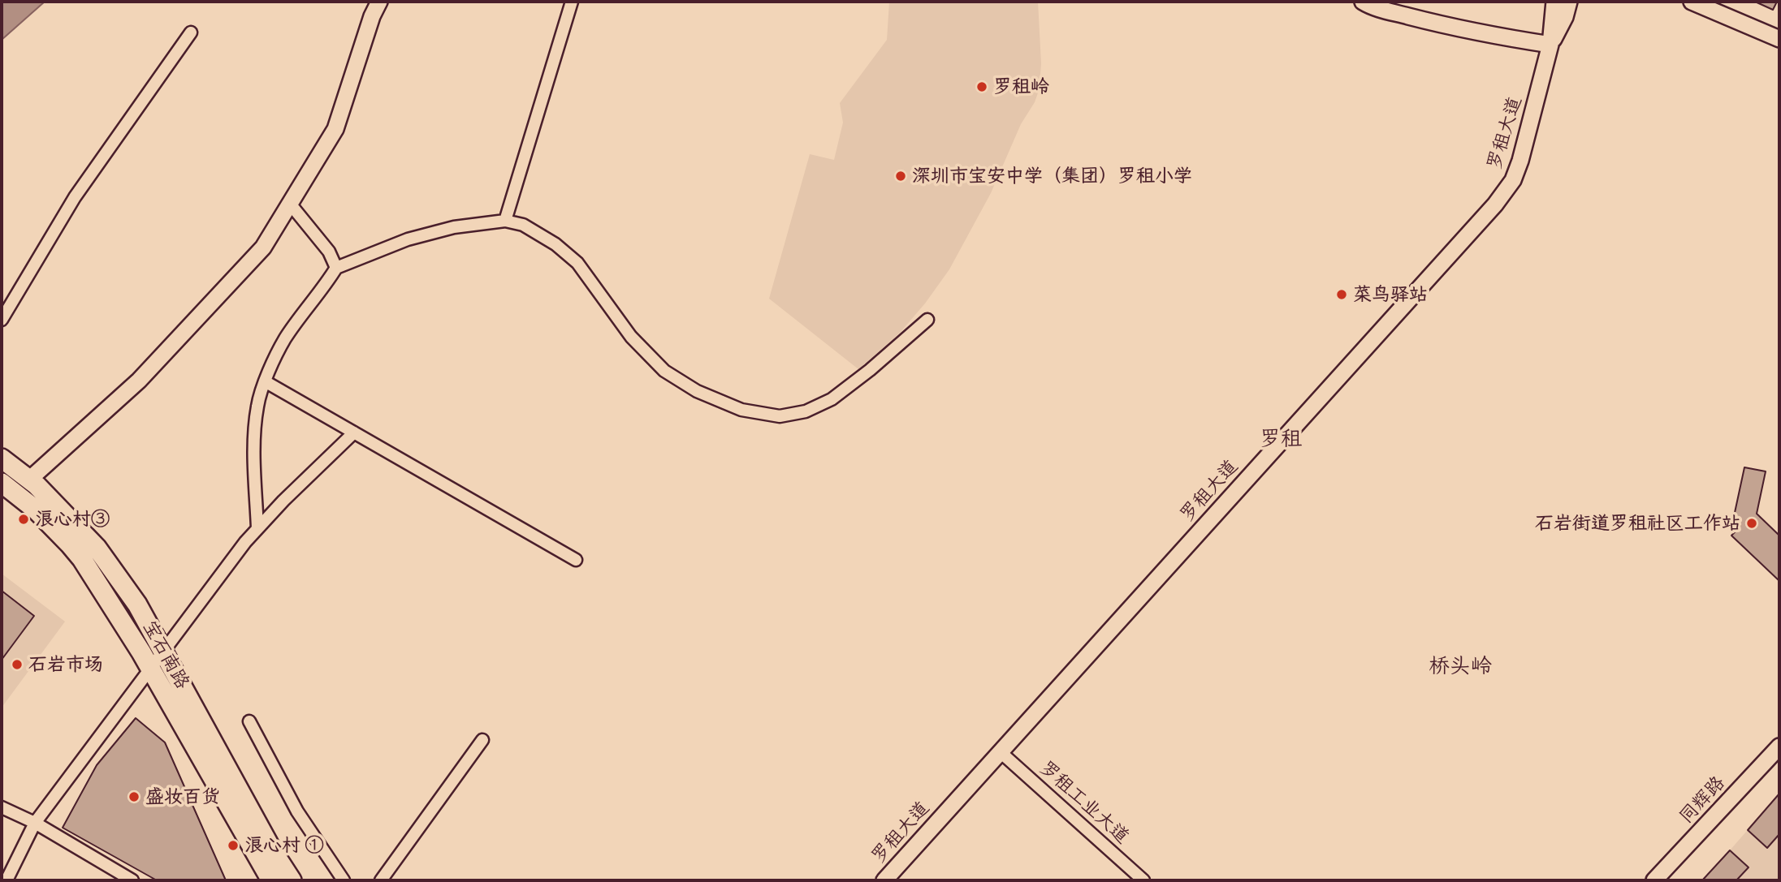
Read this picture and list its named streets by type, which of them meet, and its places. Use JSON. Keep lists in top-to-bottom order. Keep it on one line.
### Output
{"streets":{"main road":["宝石南路"],"street":["罗租大道","同辉路","罗租工业大道"]},"crossings":[["罗租大道","罗租工业大道"]],"districts":["罗租","桥头岭"],"places":["罗租岭","深圳市宝安中学（集团）罗租小学","菜鸟驿站","浪心村③","石岩街道罗租社区工作站","石岩市场","盛妆百货","浪心村 ①"]}
